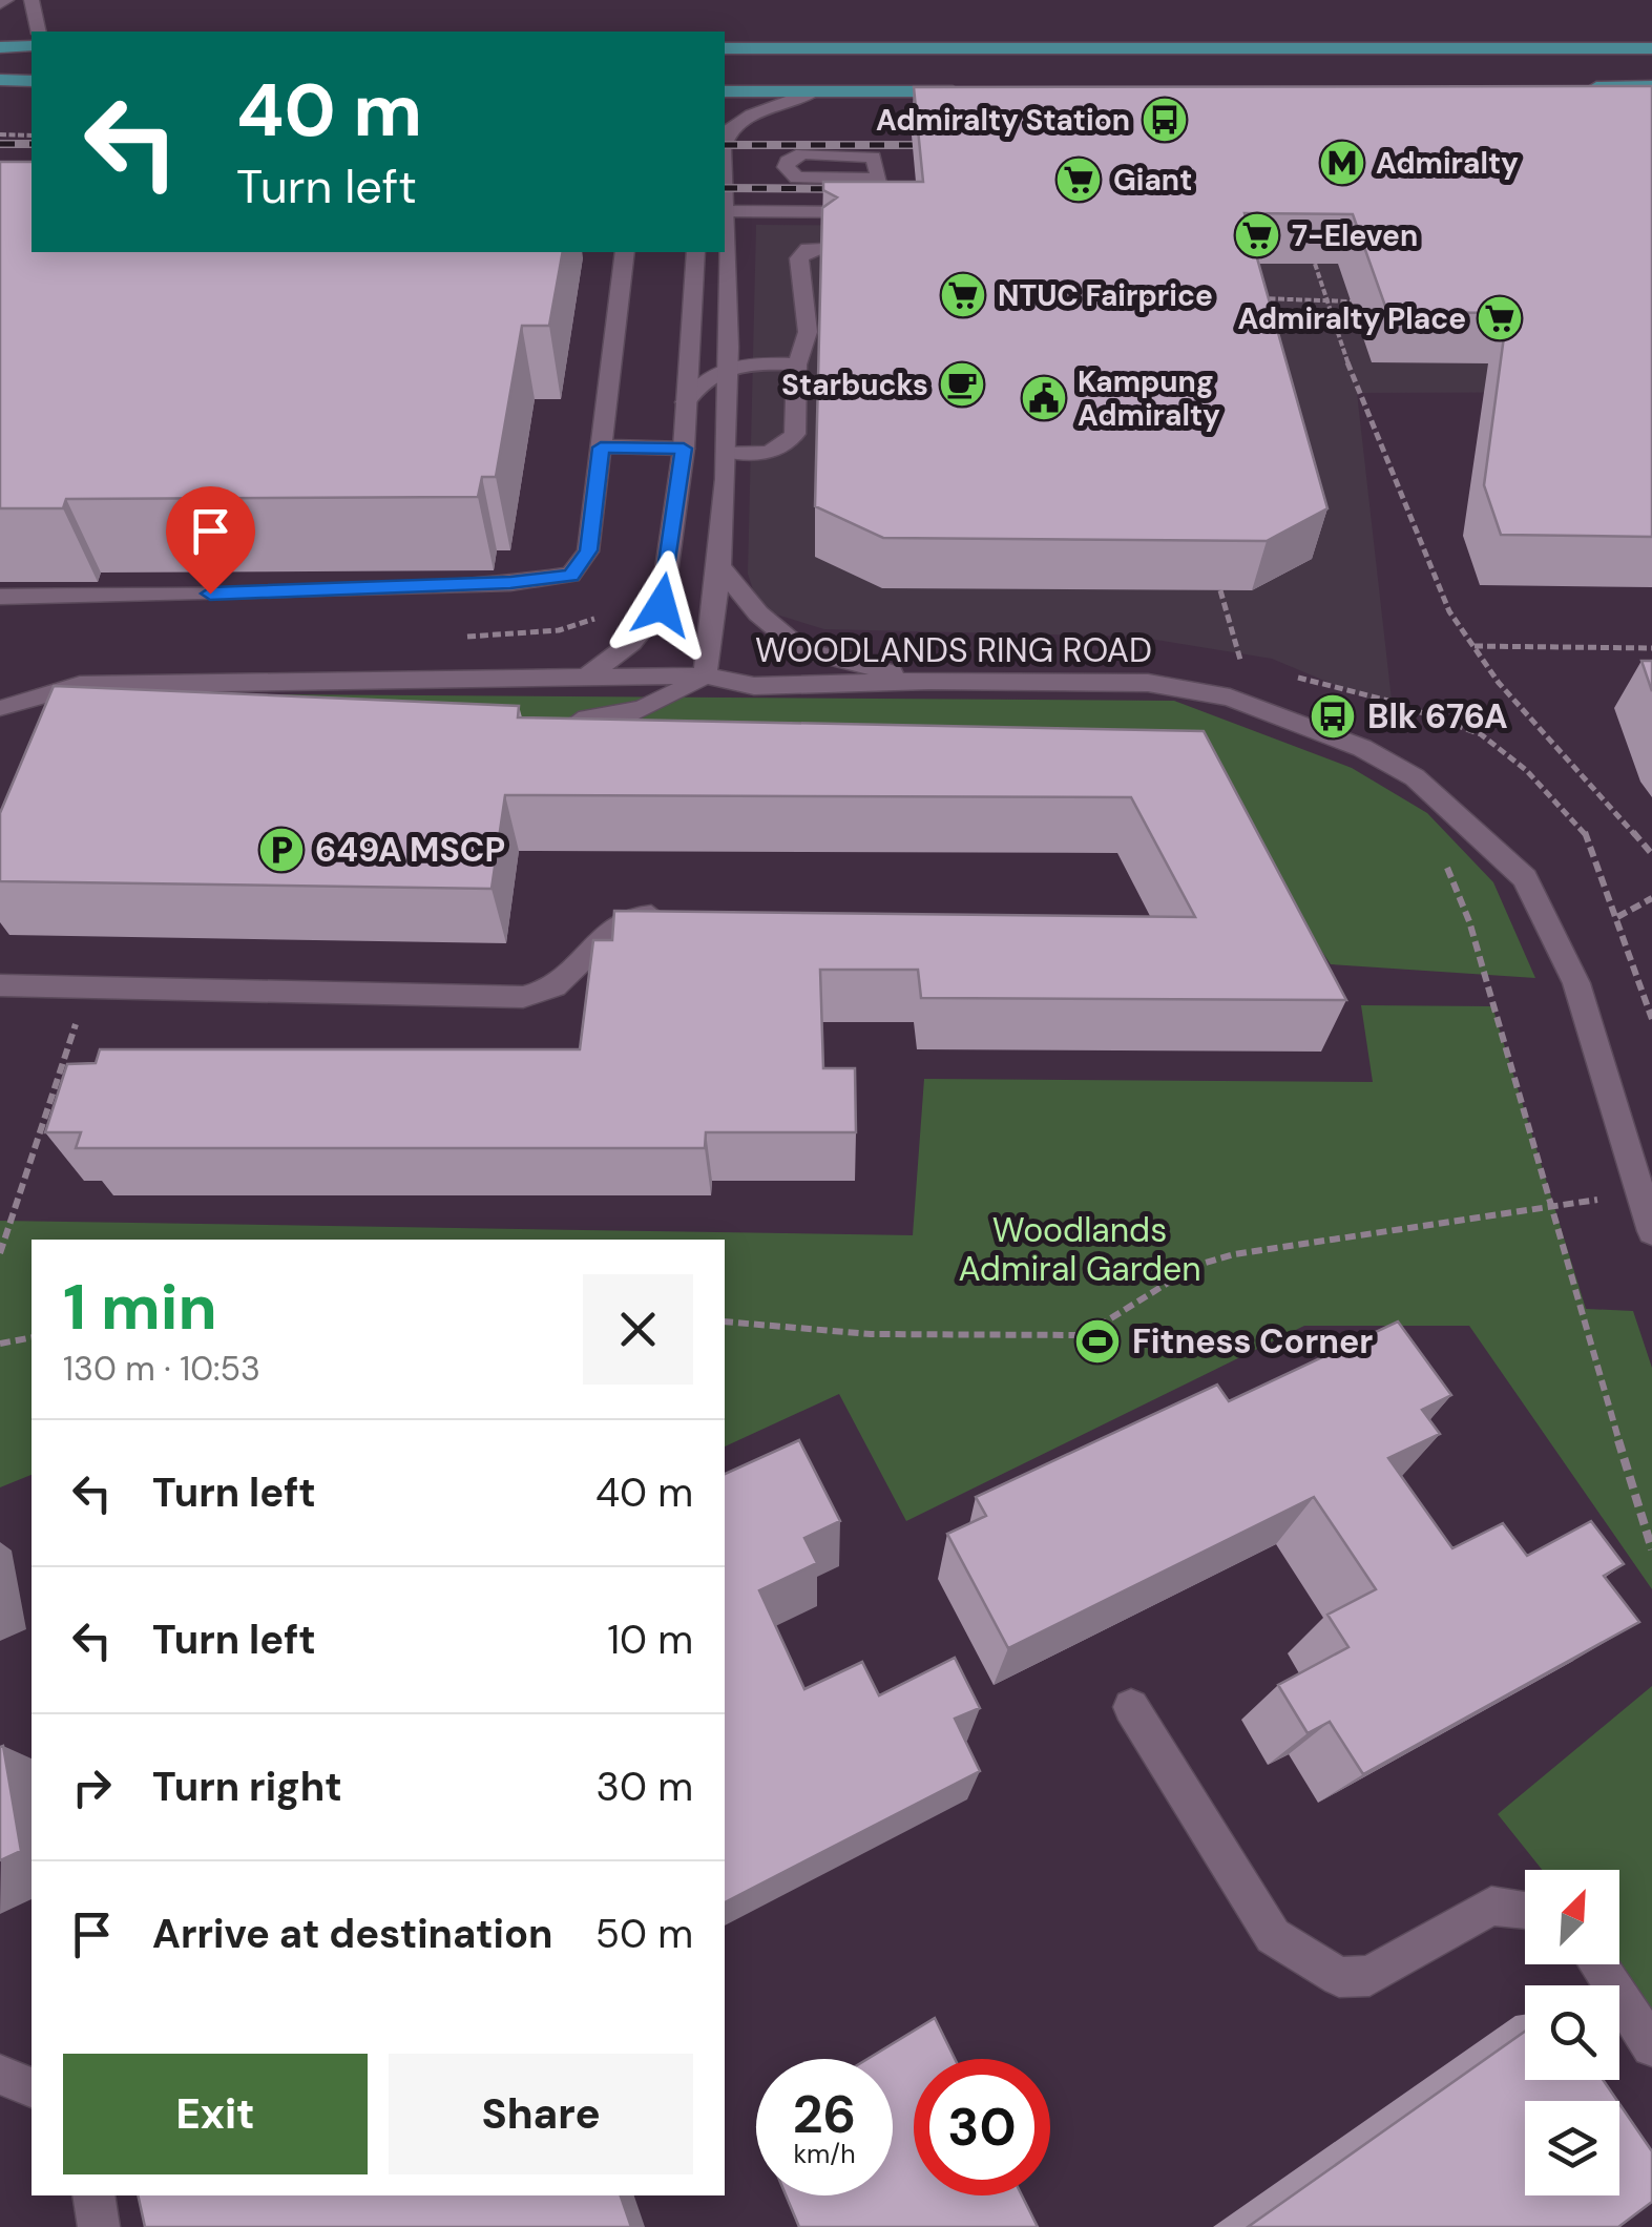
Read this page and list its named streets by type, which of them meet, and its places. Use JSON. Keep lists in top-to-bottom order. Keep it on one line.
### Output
{"streets":{"street":["WOODLANDS RING ROAD"]},"parks":["Woodlands Admiral Garden"],"places":{"bus stop":["Admiralty Station","Blk 676A"],"metro station":["Admiralty"],"supermarket":["Giant","7-Eleven","NTUC Fairprice","Admiralty Place"],"cafe":["Starbucks"],"public building":["Kampung Admiralty"],"parking":["649A MSCP"],"sports":["Fitness Corner"]},"north":"top right","page":{"turn":["40 m","Turn left"],"heading":["1 min","130 m · 10:53"],"list":[{"name":"Turn left","value":"40 m"},{"name":"Turn left","value":"10 m"},{"name":"Turn right","value":"30 m"},{"name":"Arrive at destination","value":"50 m"}],"buttons":["Exit","Share"],"speed":"26 km/h","limit":"30"}}
